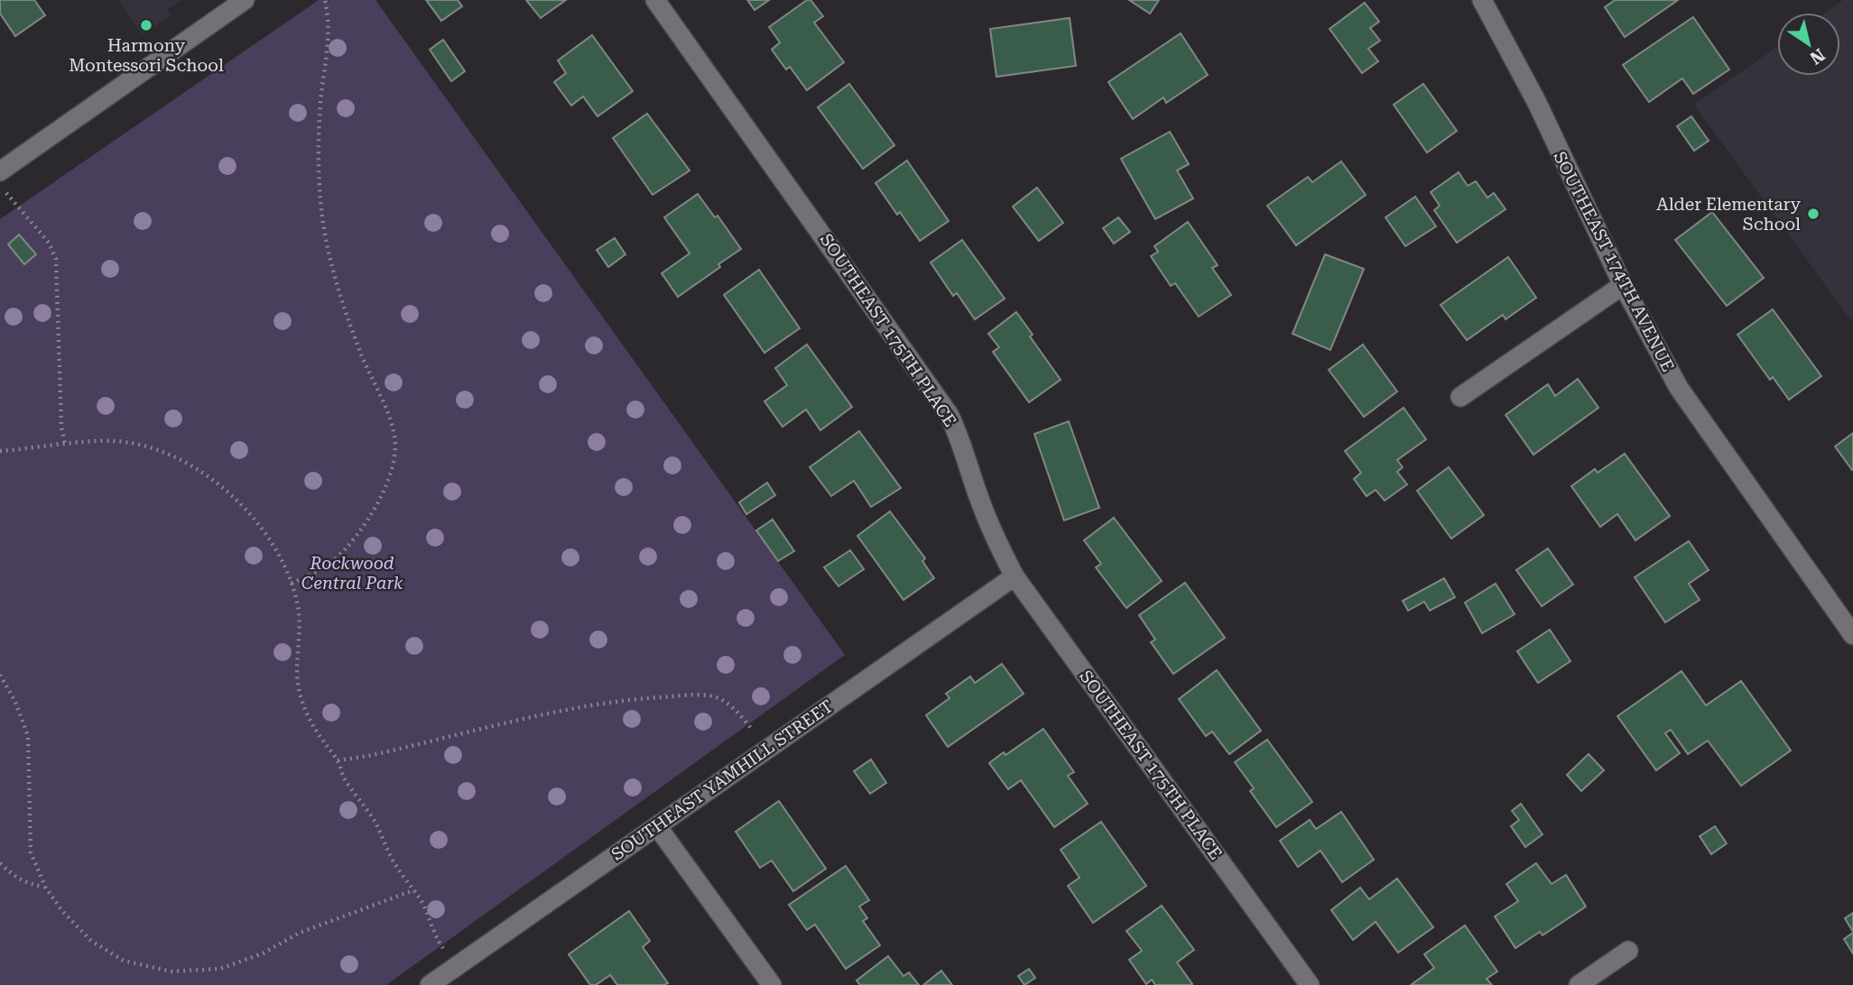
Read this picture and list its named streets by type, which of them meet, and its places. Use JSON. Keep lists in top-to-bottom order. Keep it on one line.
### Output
{"streets":{"street":["SOUTHEAST 174TH AVENUE","SOUTHEAST 175TH PLACE","SOUTHEAST YAMHILL STREET"]},"crossings":[["SOUTHEAST 175TH PLACE","SOUTHEAST YAMHILL STREET"]],"parks":["Rockwood Central Park"],"places":["Harmony Montessori School","Alder Elementary School"],"north":"bottom right"}
